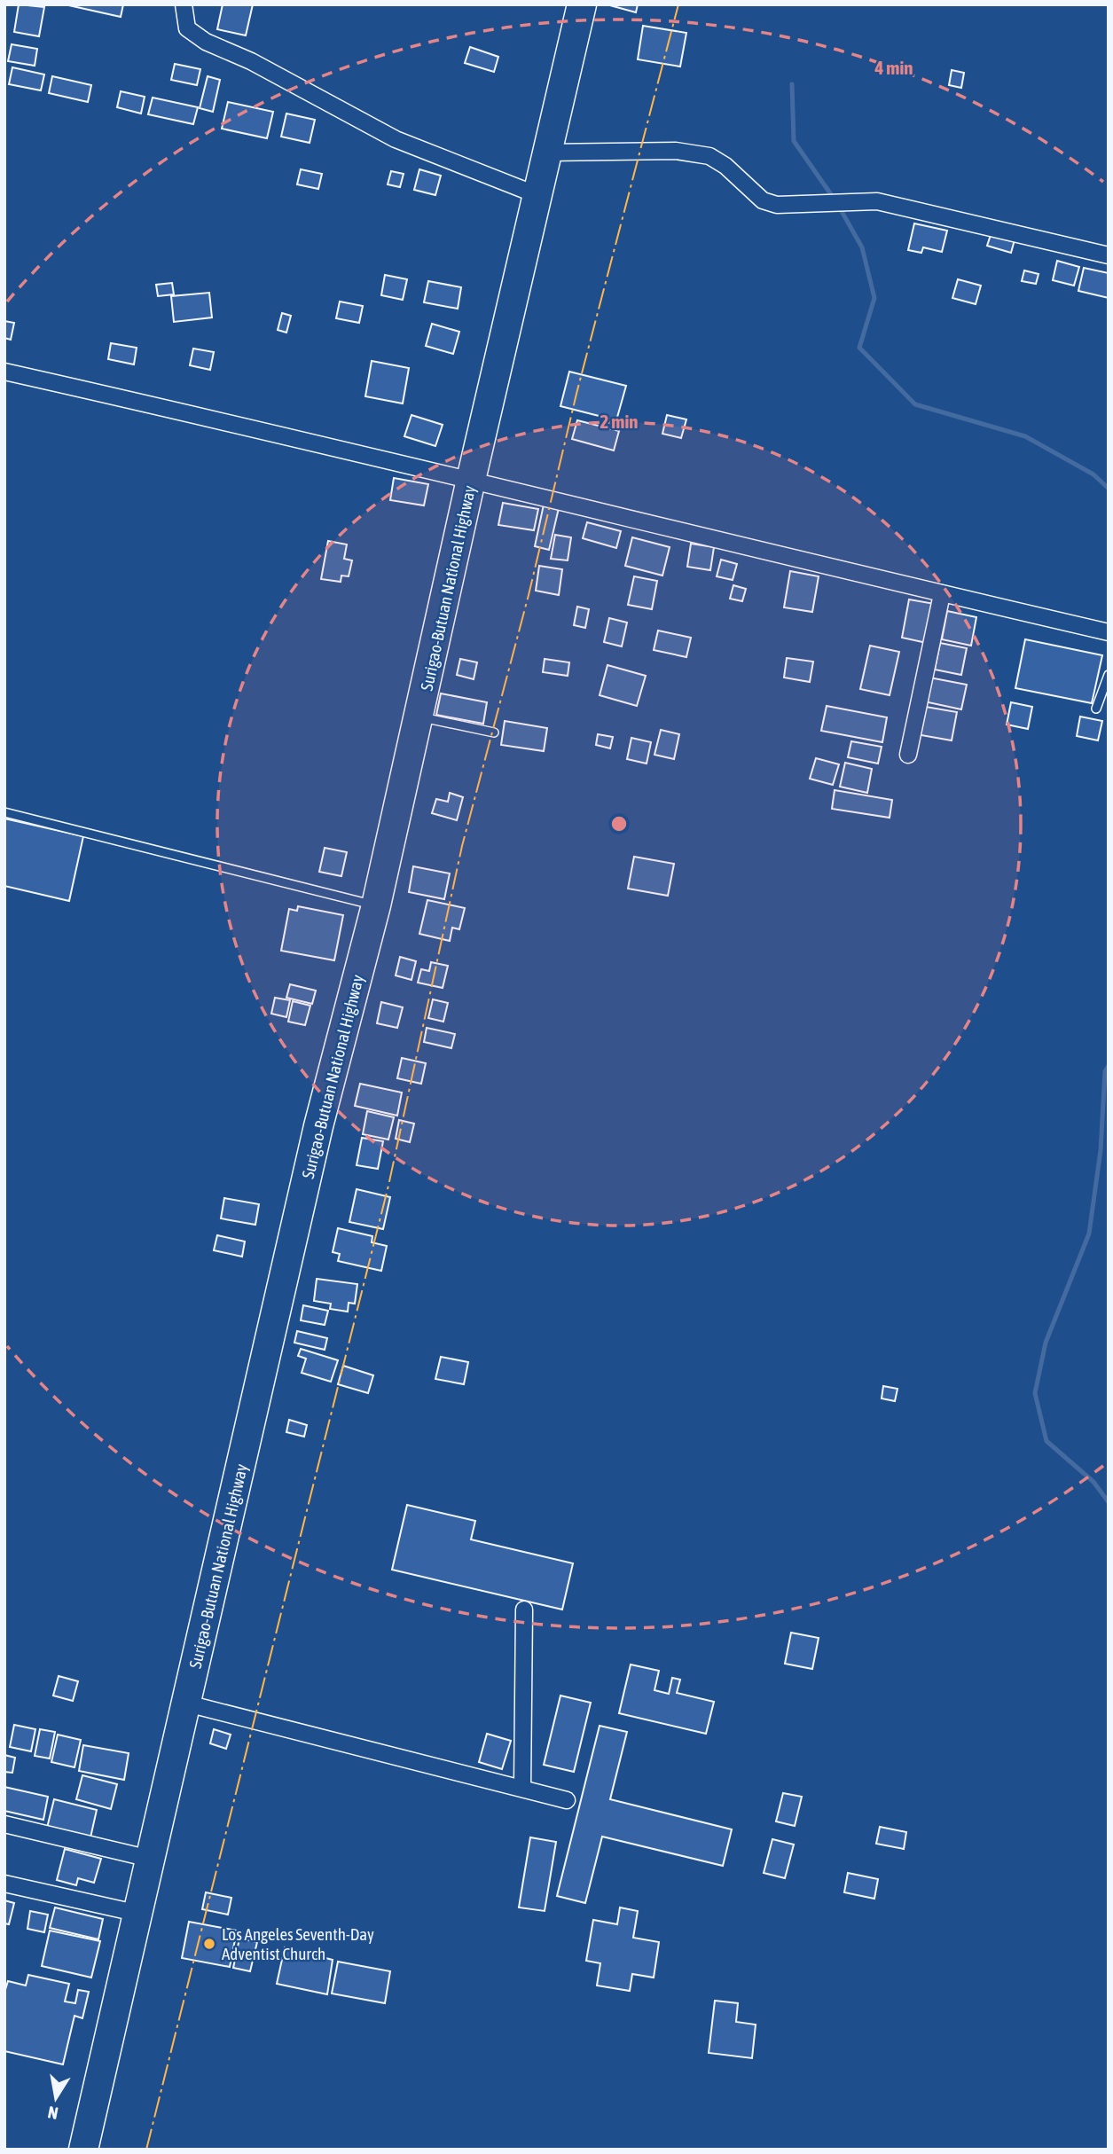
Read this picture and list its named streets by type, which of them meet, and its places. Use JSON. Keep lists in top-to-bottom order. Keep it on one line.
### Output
{"streets":{"highway":["Surigao-Butuan National Highway"]},"places":["Los Angeles Seventh-Day Adventist Church"],"north":"bottom","rings":["4 min","2 min"]}
